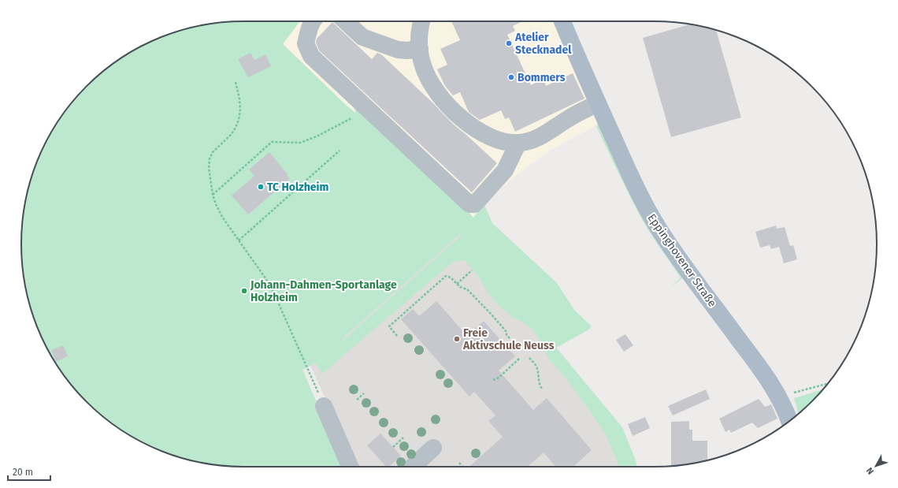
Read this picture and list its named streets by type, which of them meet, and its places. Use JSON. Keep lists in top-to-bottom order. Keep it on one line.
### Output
{"streets":{"main road":["Eppinghovener Straße"]},"places":["Atelier Stecknadel","Bommers","TC Holzheim","Johann-Dahmen-Sportanlage Holzheim","Freie Aktivschule Neuss"],"scale_bar":"20 m","north":"bottom left"}
